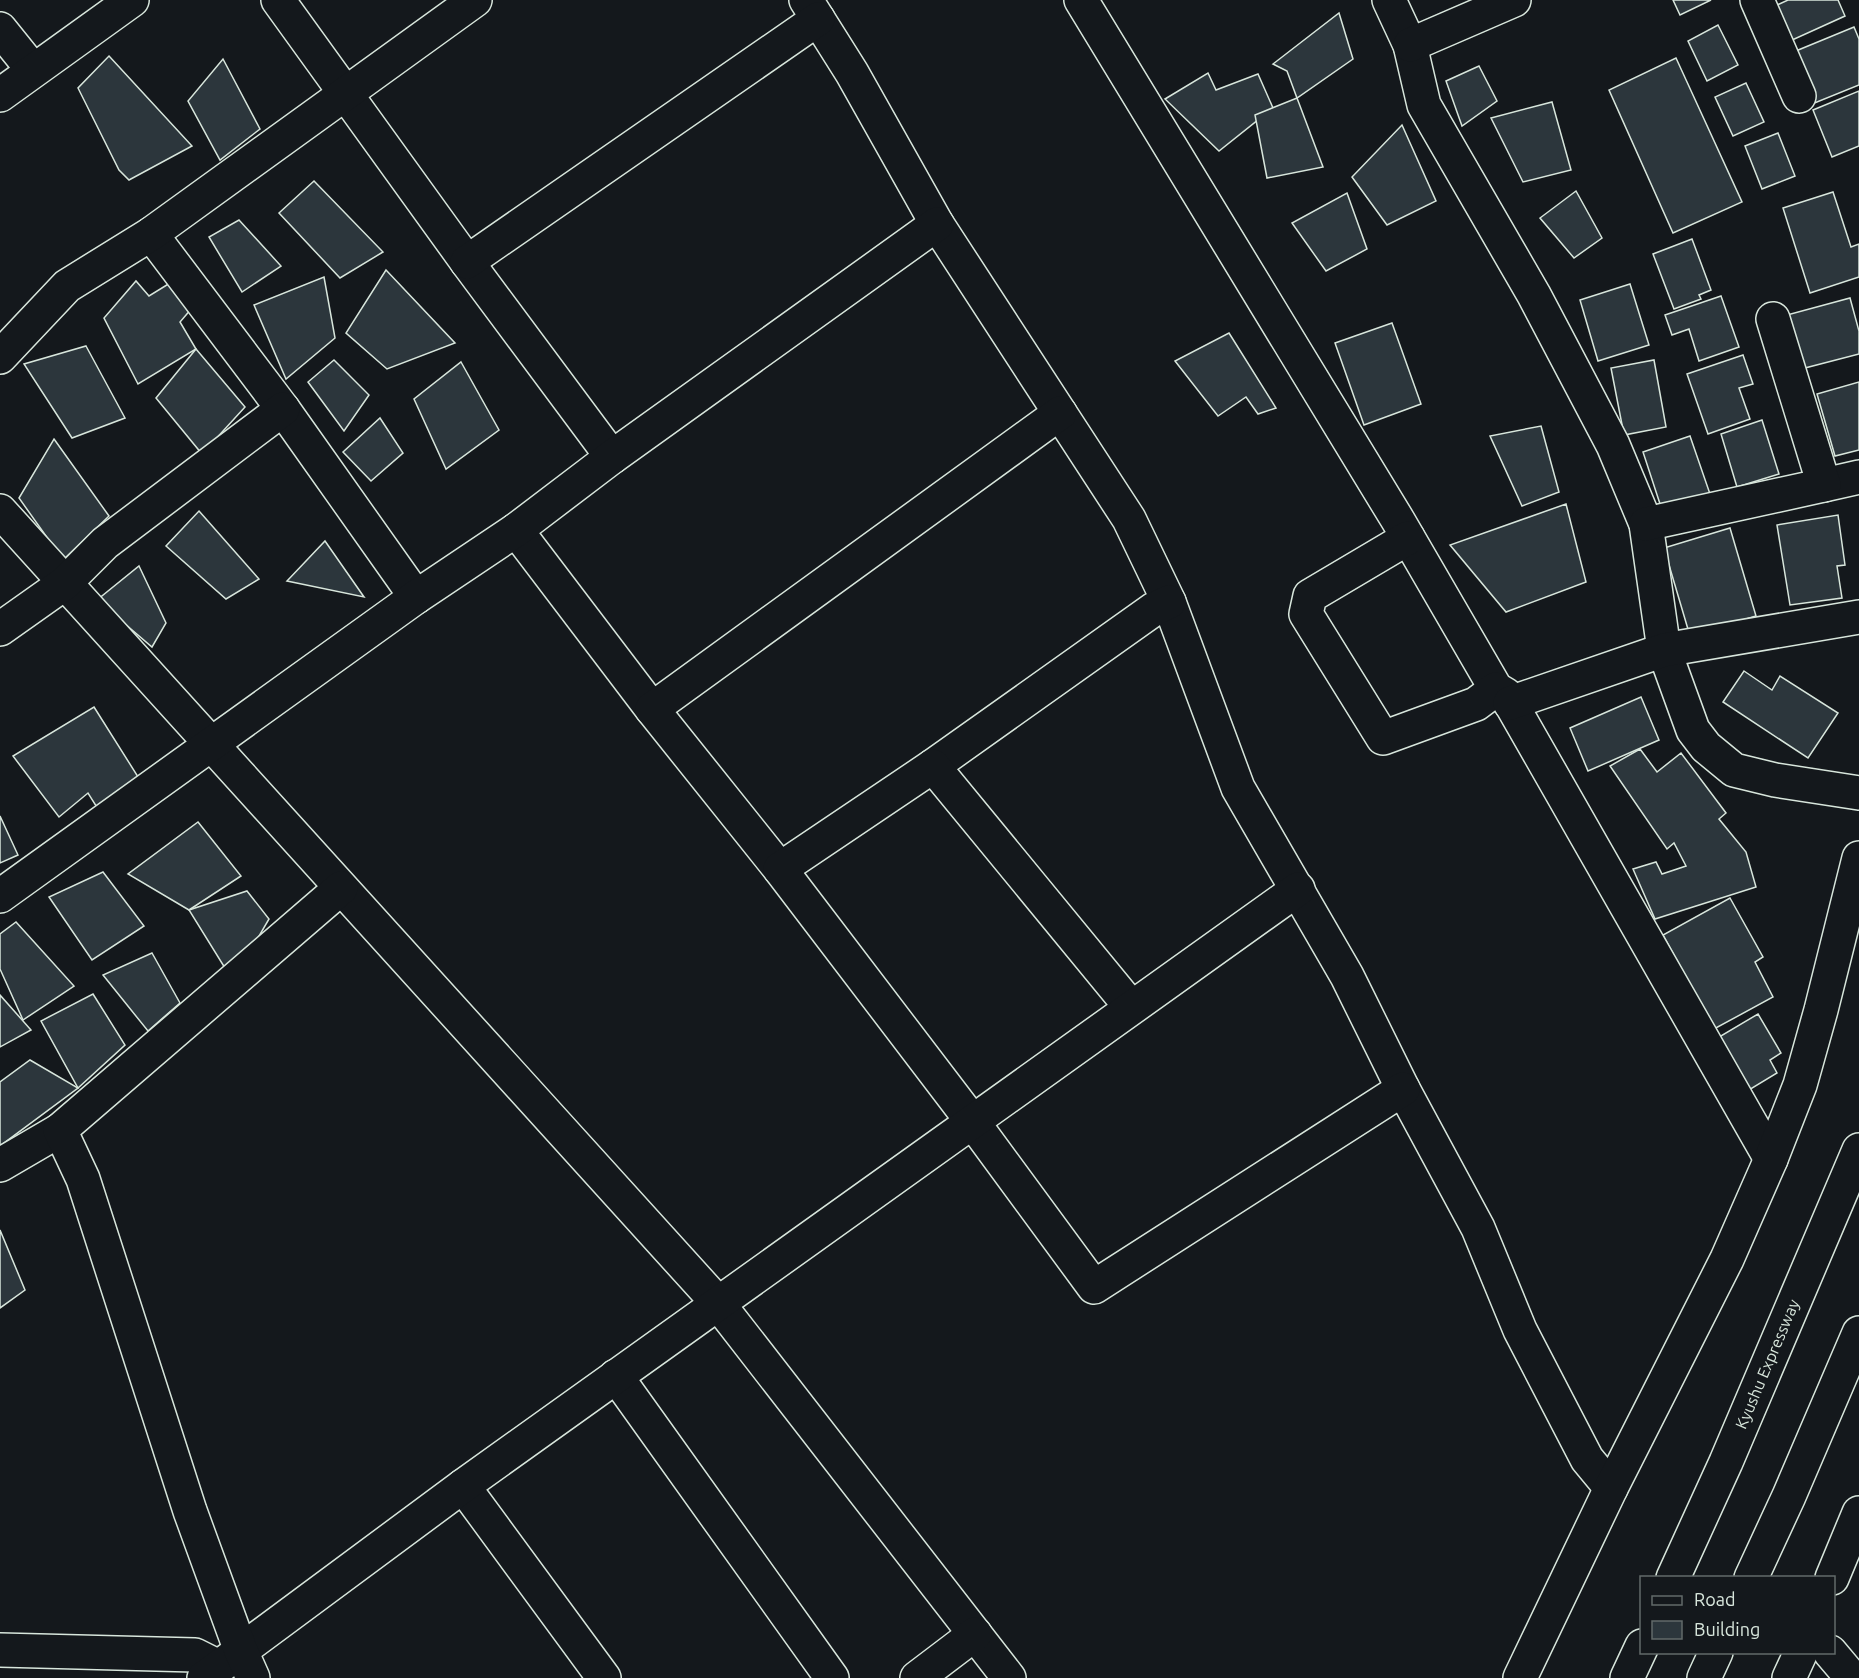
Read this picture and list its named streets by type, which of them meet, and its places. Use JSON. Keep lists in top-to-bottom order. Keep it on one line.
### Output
{"streets":{"main road":["Kyushu Expressway"]},"legend":["Road","Building"]}
